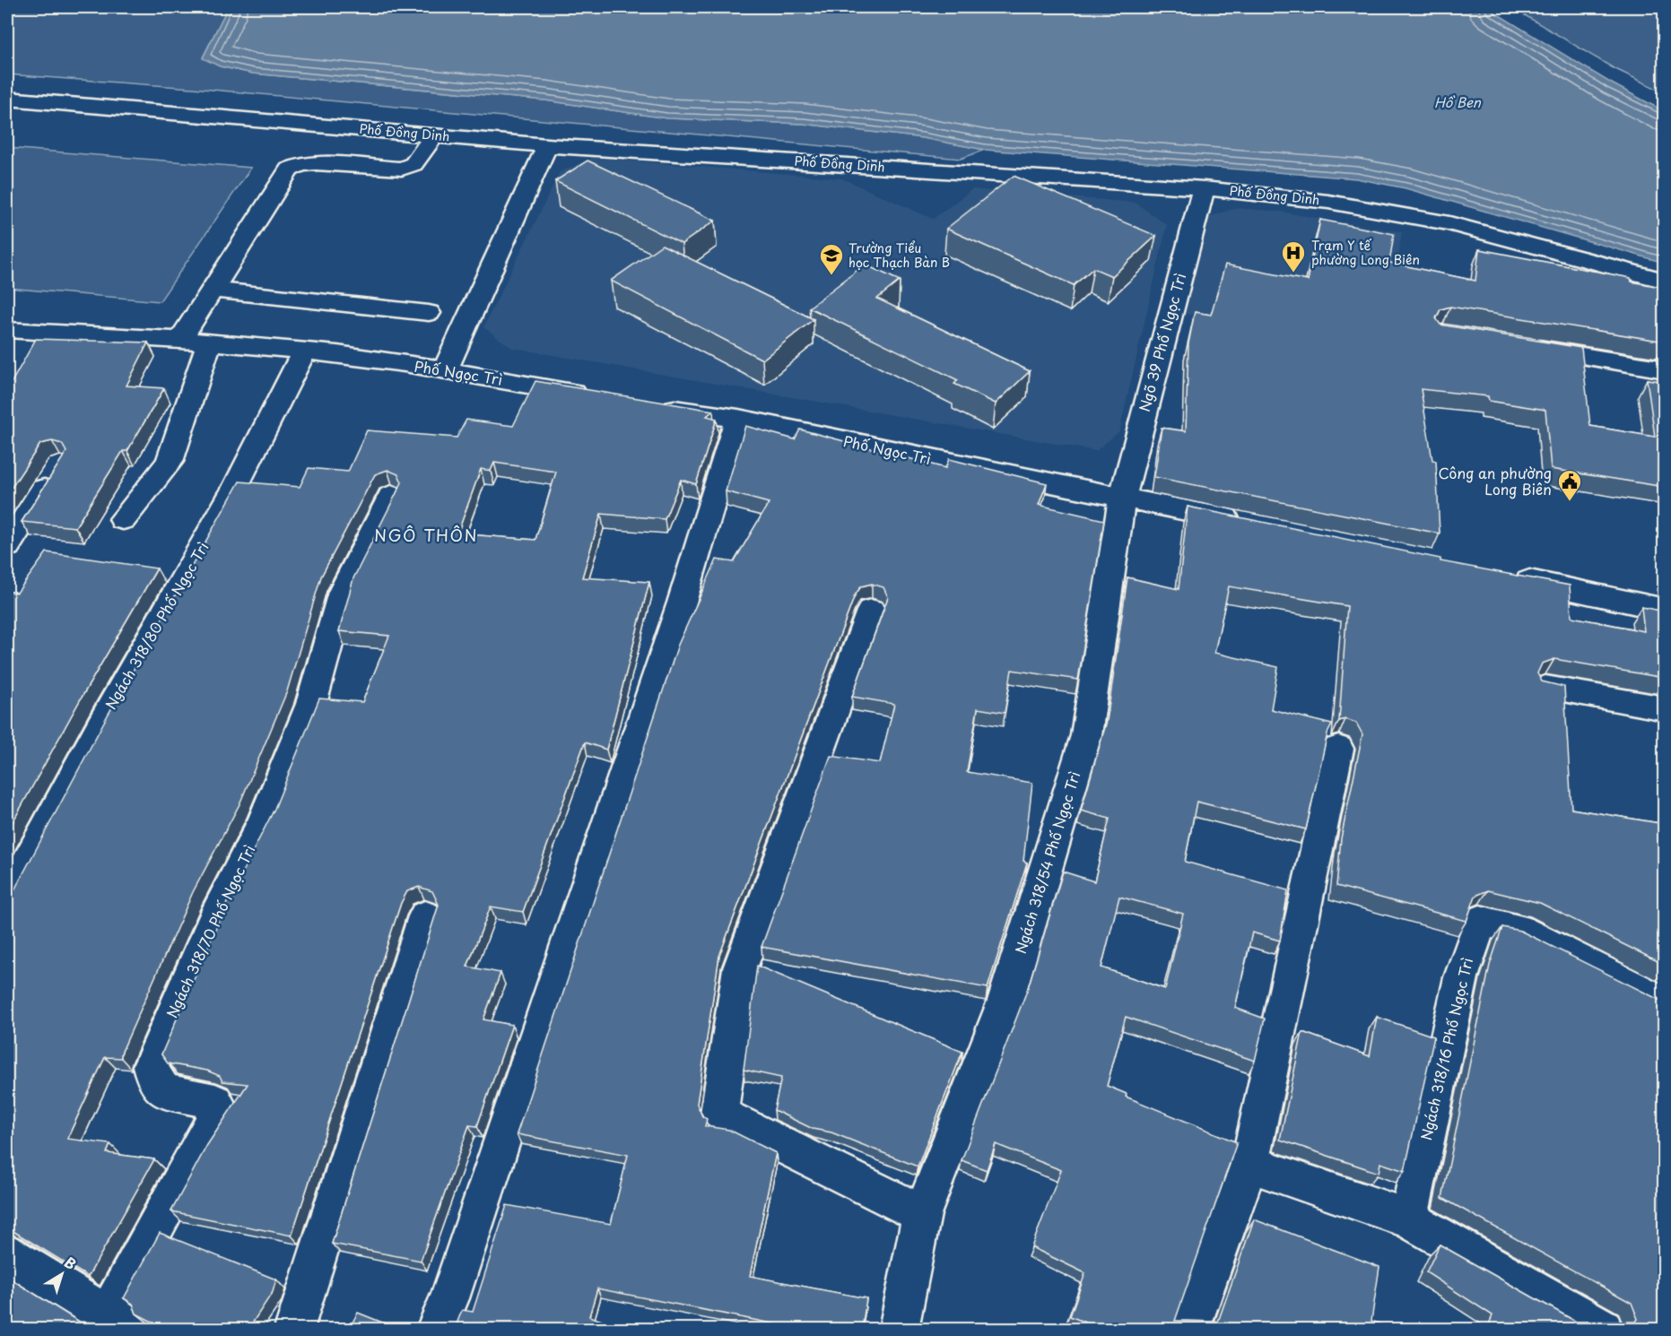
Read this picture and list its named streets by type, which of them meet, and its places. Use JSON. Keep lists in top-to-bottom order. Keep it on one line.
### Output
{"streets":{"street":["Phố Đồng Dinh","Ngõ 39 Phố Ngọc Trì","Phố Ngọc Trì","Ngách 318/80 Phố Ngọc Trì","Ngách 318/54 Phố Ngọc Trì","Ngách 318/70 Phố Ngọc Trì","Ngách 318/16 Phố Ngọc Trì"]},"crossings":[["Phố Đồng Dinh","Ngõ 39 Phố Ngọc Trì"],["Ngõ 39 Phố Ngọc Trì","Phố Ngọc Trì"],["Ngõ 39 Phố Ngọc Trì","Ngách 318/54 Phố Ngọc Trì"],["Phố Ngọc Trì","Ngách 318/80 Phố Ngọc Trì"],["Phố Ngọc Trì","Ngách 318/54 Phố Ngọc Trì"]],"districts":["NGÔ THÔN"],"water":["Hồ Ben"],"places":{"hospital":["Trạm Y tế phường Long Biên"],"school or university":["Trường Tiểu học Thạch Bàn B"],"public building":["Công an phường Long Biên"]},"north":"top right"}
